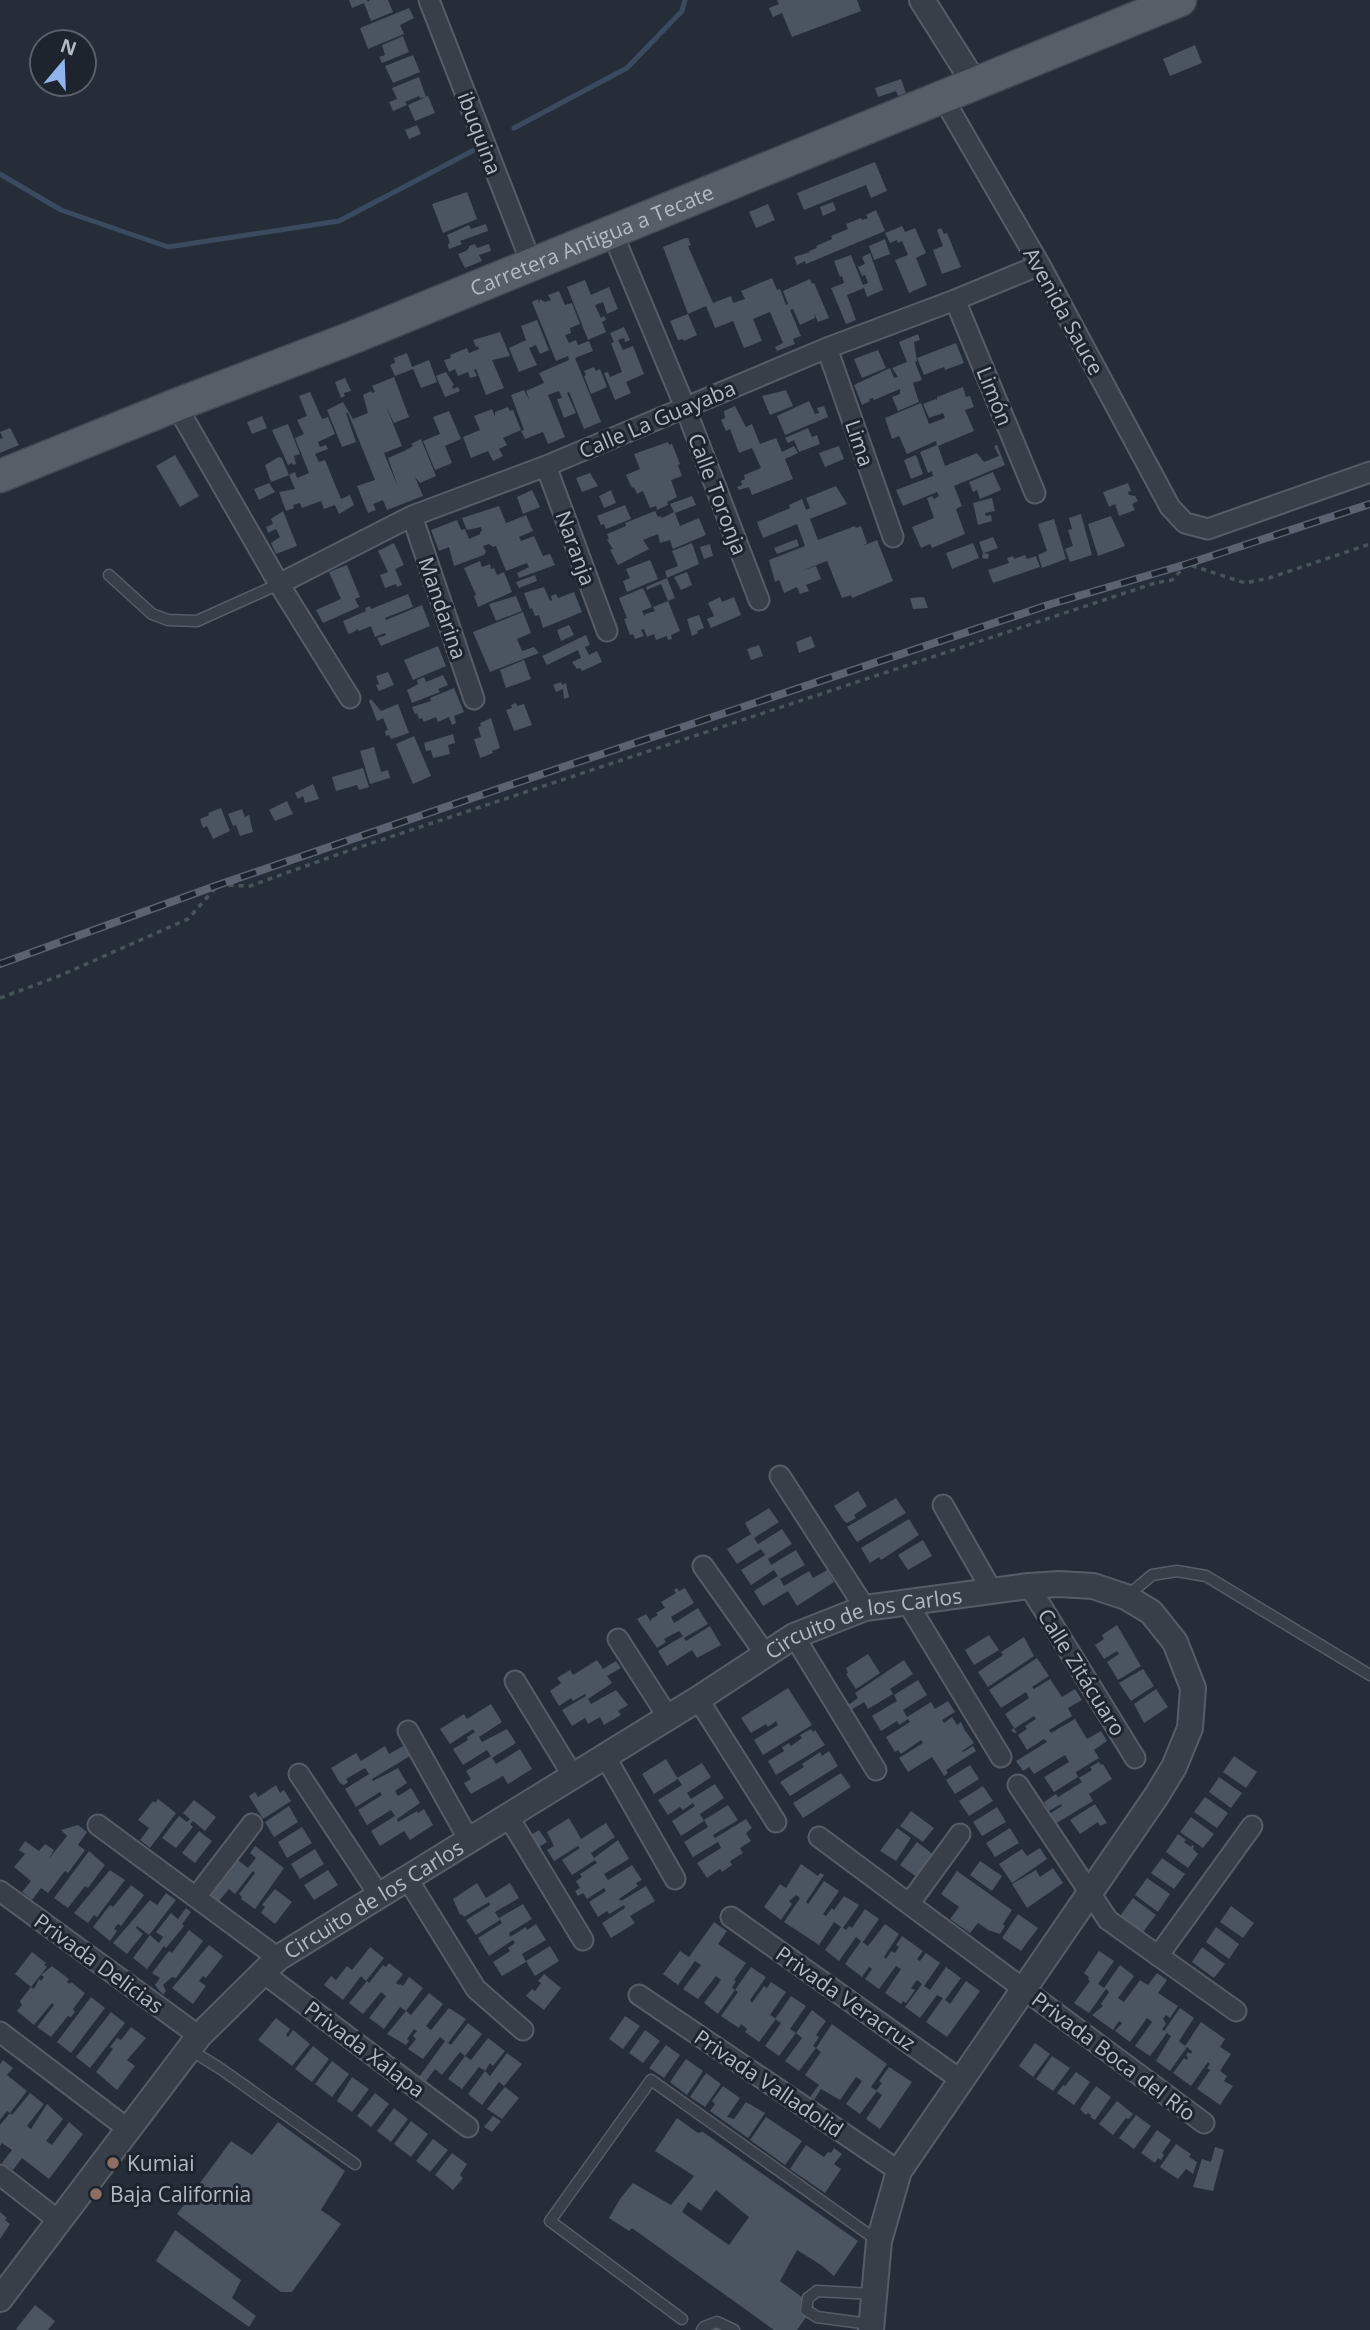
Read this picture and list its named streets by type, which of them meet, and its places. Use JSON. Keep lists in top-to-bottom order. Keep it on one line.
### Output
{"streets":{"main road":["Carretera Antigua a Tecate"],"street":["ibuquina","Avenida Sauce","Limón","Calle La Guayaba","Lima","Calle Toronja","Naranja","Mandarina","Circuito de los Carlos","Calle Zitácuaro","Privada Delicias","Privada Veracruz","Privada Xalapa","Privada Boca del Río","Privada Valladolid"]},"crossings":[["ibuquina","Carretera Antigua a Tecate"],["Carretera Antigua a Tecate","Avenida Sauce"],["Carretera Antigua a Tecate","Calle Toronja"],["Avenida Sauce","Calle La Guayaba"],["Limón","Calle La Guayaba"],["Calle La Guayaba","Lima"],["Calle La Guayaba","Calle Toronja"],["Calle La Guayaba","Naranja"],["Calle La Guayaba","Mandarina"],["Circuito de los Carlos","Calle Zitácuaro"],["Circuito de los Carlos","Privada Delicias"],["Circuito de los Carlos","Privada Veracruz"],["Circuito de los Carlos","Privada Xalapa"],["Circuito de los Carlos","Privada Boca del Río"],["Circuito de los Carlos","Privada Valladolid"]],"places":["Kumiai","Baja California"],"north":"top"}
